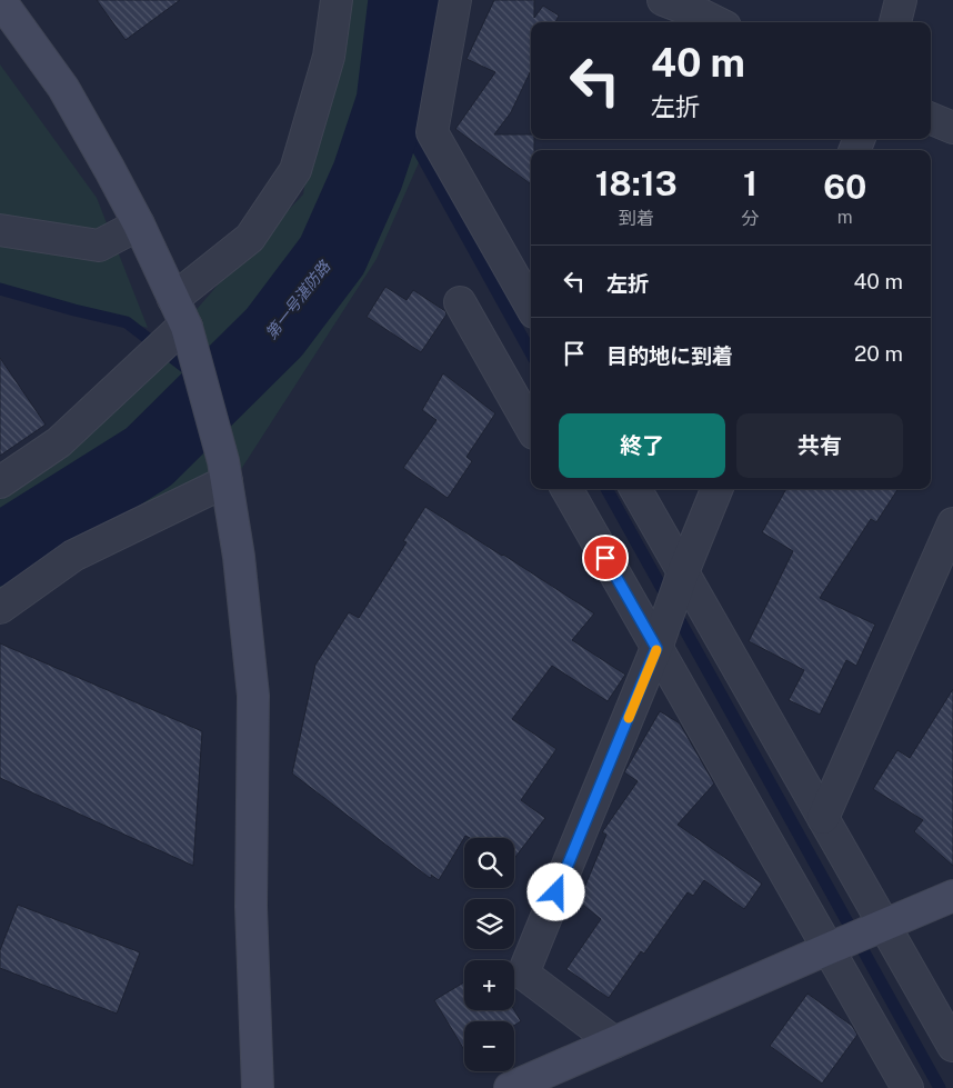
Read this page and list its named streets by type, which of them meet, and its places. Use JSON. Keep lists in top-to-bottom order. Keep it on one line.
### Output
{"water":["第一号湛防路"],"page":{"turn":["40 m","左折"],"eta":["18:13","到着","1","分","60","m"],"list":[{"name":"左折","value":"40 m"},{"name":"目的地に到着","value":"20 m"}],"buttons":["終了","共有"],"map_buttons":["+","−"]}}
